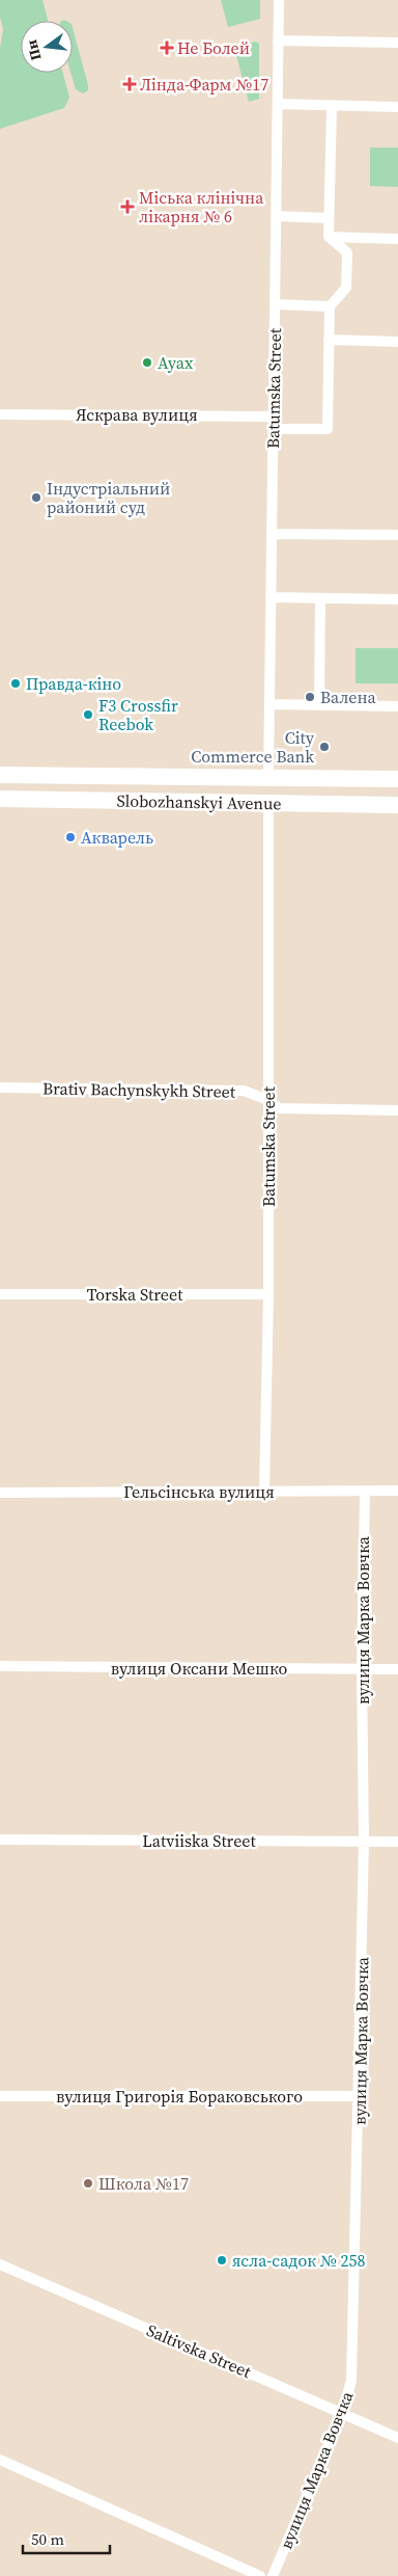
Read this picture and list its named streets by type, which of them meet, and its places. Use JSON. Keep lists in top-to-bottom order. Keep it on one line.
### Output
{"streets":{"main road":["Slobozhanskyi Avenue"],"street":["Batumska Street","Яскрава вулиця","Brativ Bachynskykh Street","Torska Street","Гельсінська вулиця","вулиця Марка Вовчка","вулиця Оксани Мешко","Latviiska Street","вулиця Григорія Бораковського","Saltivska Street"]},"crossings":[["Batumska Street","Яскрава вулиця"],["Batumska Street","Slobozhanskyi Avenue"],["Batumska Street","Brativ Bachynskykh Street"],["Batumska Street","Torska Street"],["Batumska Street","Гельсінська вулиця"],["Гельсінська вулиця","вулиця Марка Вовчка"],["вулиця Марка Вовчка","вулиця Оксани Мешко"],["вулиця Марка Вовчка","Latviiska Street"],["вулиця Марка Вовчка","вулиця Григорія Бораковського"],["вулиця Марка Вовчка","Saltivska Street"]],"places":{"health":["Не Болей","Лінда-Фарм №17","Міська клінічна лікарня № 6"],"other":["Ayax","Індустріальний районий суд","Правда-кіно","Валена","F3 Crossfir Reebok","City Commerce Bank","Акварель","Школа №17","ясла-садок № 258"]},"scale_bar":"50 m","north":"left"}
